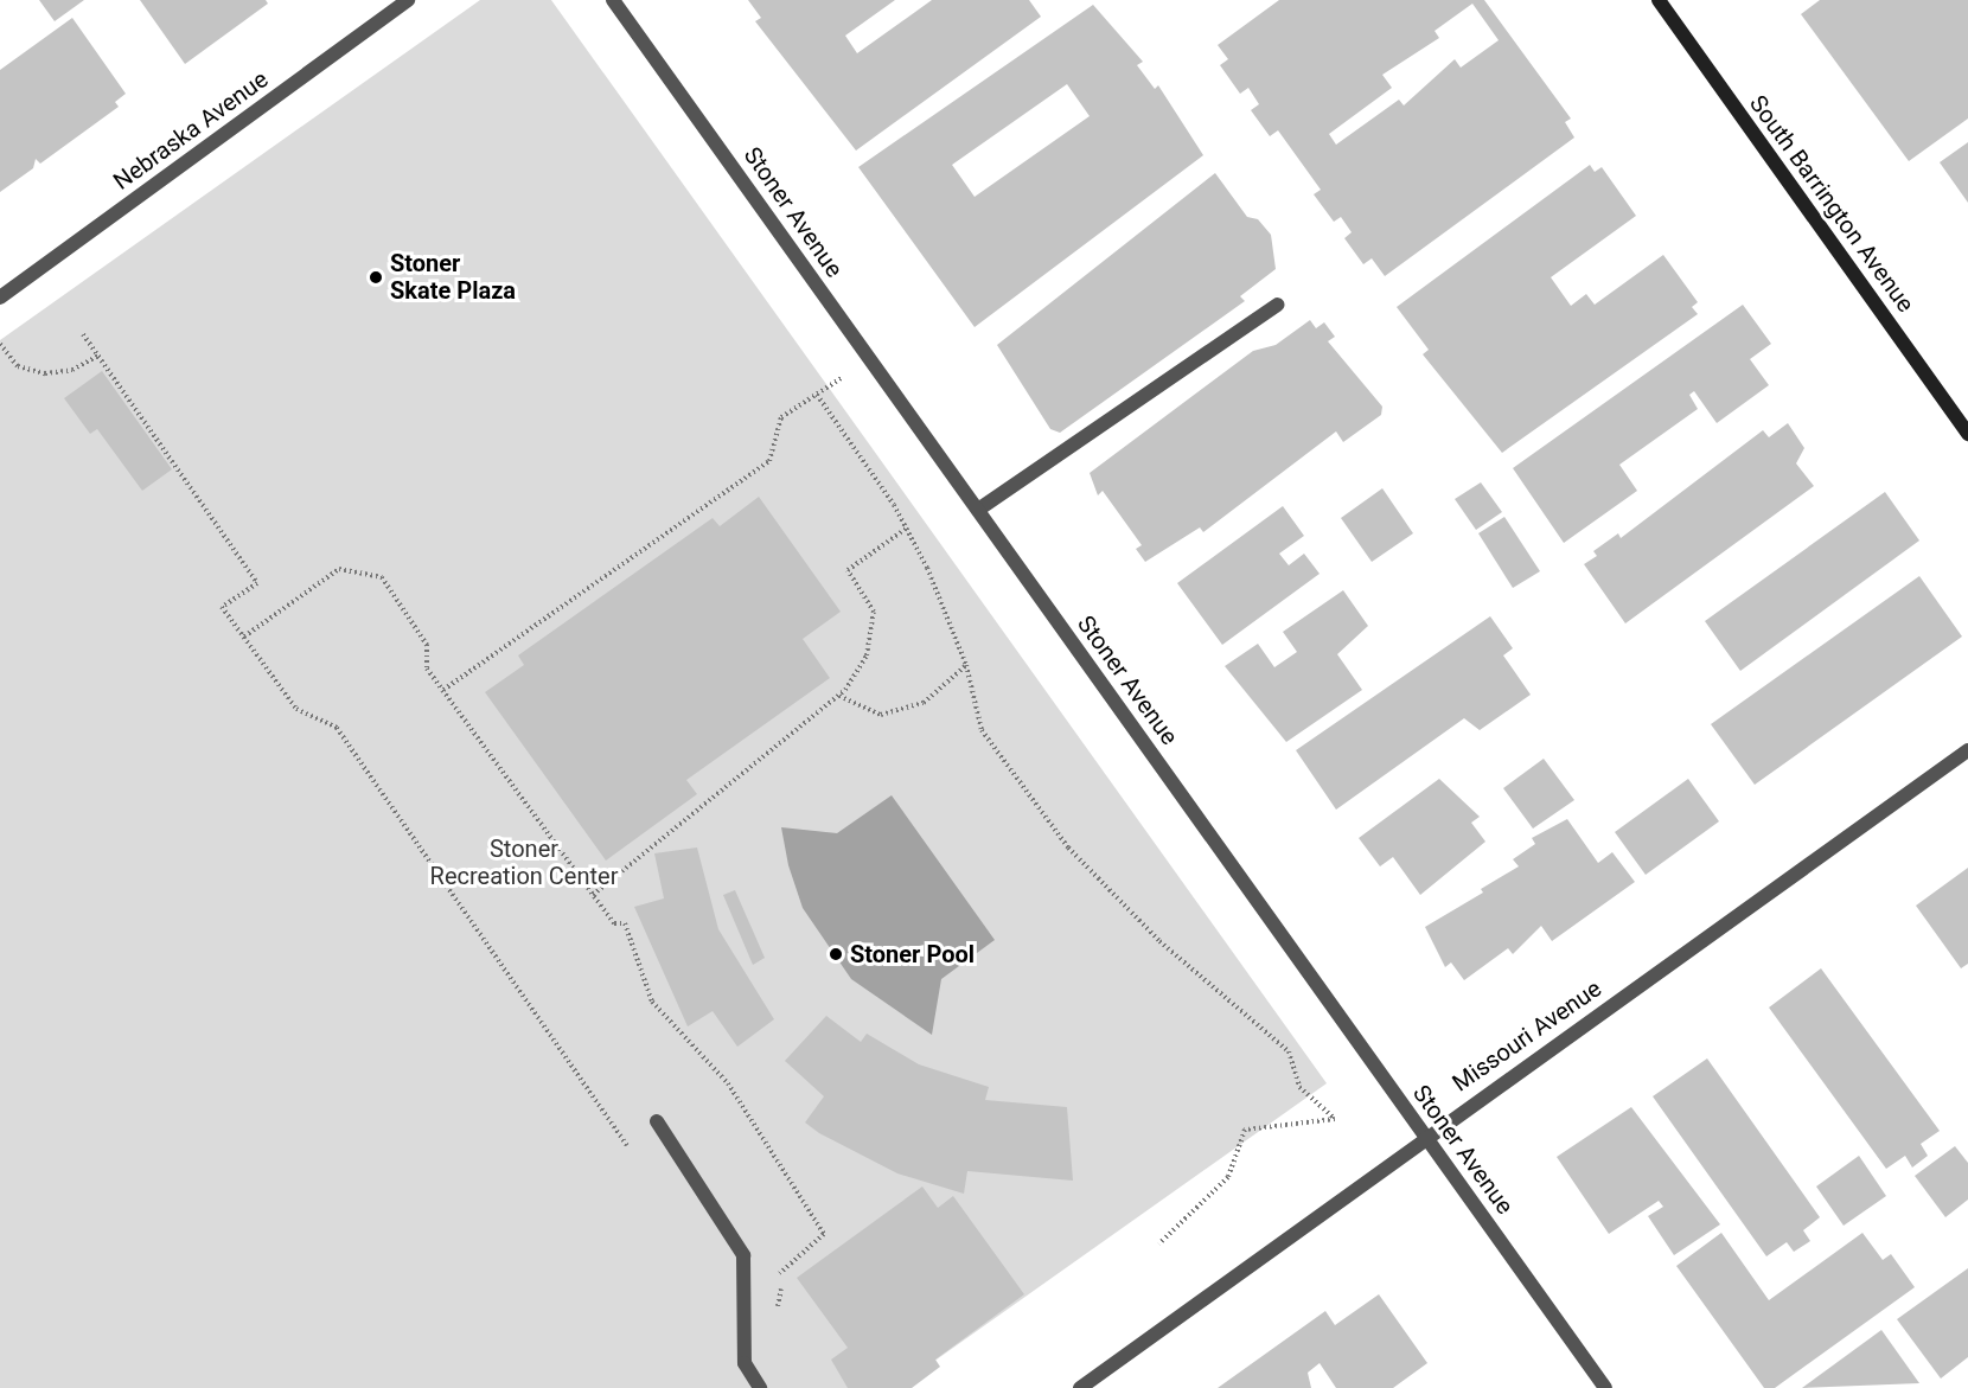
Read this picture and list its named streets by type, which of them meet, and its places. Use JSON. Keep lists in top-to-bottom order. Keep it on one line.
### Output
{"streets":{"street":["Nebraska Avenue","South Barrington Avenue","Stoner Avenue","Missouri Avenue"]},"crossings":[["Stoner Avenue","Missouri Avenue"]],"parks":["Stoner Recreation Center"],"places":["Stoner Skate Plaza","Stoner Pool"]}
